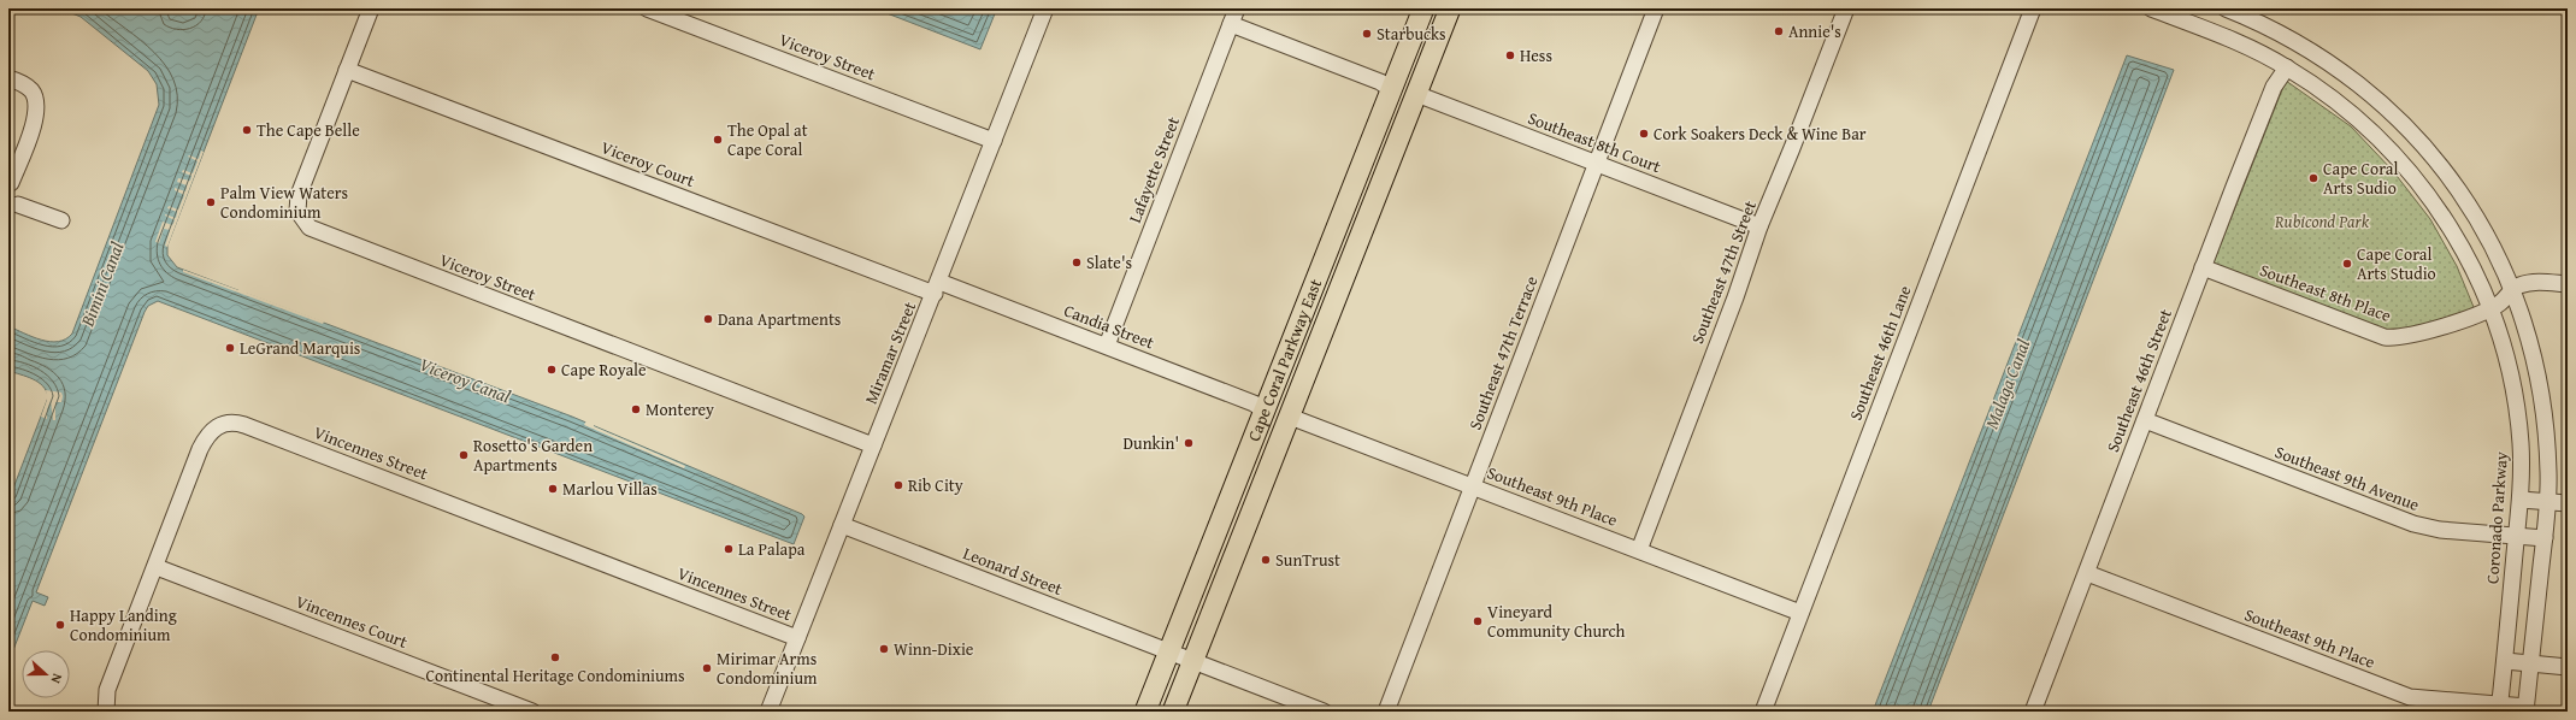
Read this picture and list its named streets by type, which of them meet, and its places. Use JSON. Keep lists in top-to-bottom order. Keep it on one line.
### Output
{"streets":{"main road":["Cape Coral Parkway East"],"street":["Viceroy Street","Southeast 8th Court","Viceroy Court","Lafayette Street","Southeast 47th Street","Southeast 8th Place","Candia Street","Miramar Street","Southeast 47th Terrace","Southeast 46th Lane","Southeast 46th Street","Vincennes Street","Southeast 9th Avenue","Southeast 9th Place","Coronado Parkway","Leonard Street","Vincennes Court"]},"crossings":[["Viceroy Street","Viceroy Court"],["Viceroy Street","Miramar Street"],["Southeast 8th Court","Southeast 47th Street"],["Southeast 8th Court","Southeast 47th Terrace"],["Southeast 8th Court","Cape Coral Parkway East"],["Viceroy Court","Candia Street"],["Viceroy Court","Miramar Street"],["Lafayette Street","Candia Street"],["Southeast 47th Street","Southeast 9th Place"],["Southeast 8th Place","Southeast 46th Street"],["Southeast 8th Place","Coronado Parkway"],["Candia Street","Miramar Street"],["Candia Street","Cape Coral Parkway East"],["Miramar Street","Vincennes Street"],["Miramar Street","Leonard Street"],["Southeast 47th Terrace","Southeast 9th Place"],["Southeast 46th Lane","Southeast 9th Place"],["Cape Coral Parkway East","Southeast 9th Place"],["Cape Coral Parkway East","Leonard Street"],["Southeast 46th Street","Southeast 9th Avenue"],["Southeast 46th Street","Southeast 9th Place"],["Southeast 46th Street","Coronado Parkway"],["Vincennes Street","Vincennes Court"],["Southeast 9th Avenue","Coronado Parkway"],["Southeast 9th Place","Coronado Parkway"]],"water":["Bimini Canal","Viceroy Canal","Malaga Canal"],"parks":["Rubicond Park"],"places":["Annie's","Starbucks","Hess","The Cape Belle","Cork Soakers Deck & Wine Bar","The Opal at Cape Coral","Cape Coral Arts Sudio","Palm View Waters Condominium","Slate's","Cape Coral Arts Studio","Dana Apartments","LeGrand Marquis","Cape Royale","Monterey","Dunkin'","Rosetto's Garden Apartments","Rib City","Marlou Villas","La Palapa","SunTrust","Vineyard Community Church","Happy Landing Condominium","Winn-Dixie","Continental Heritage Condominiums","Mirimar Arms Condominium"],"north":"right"}
